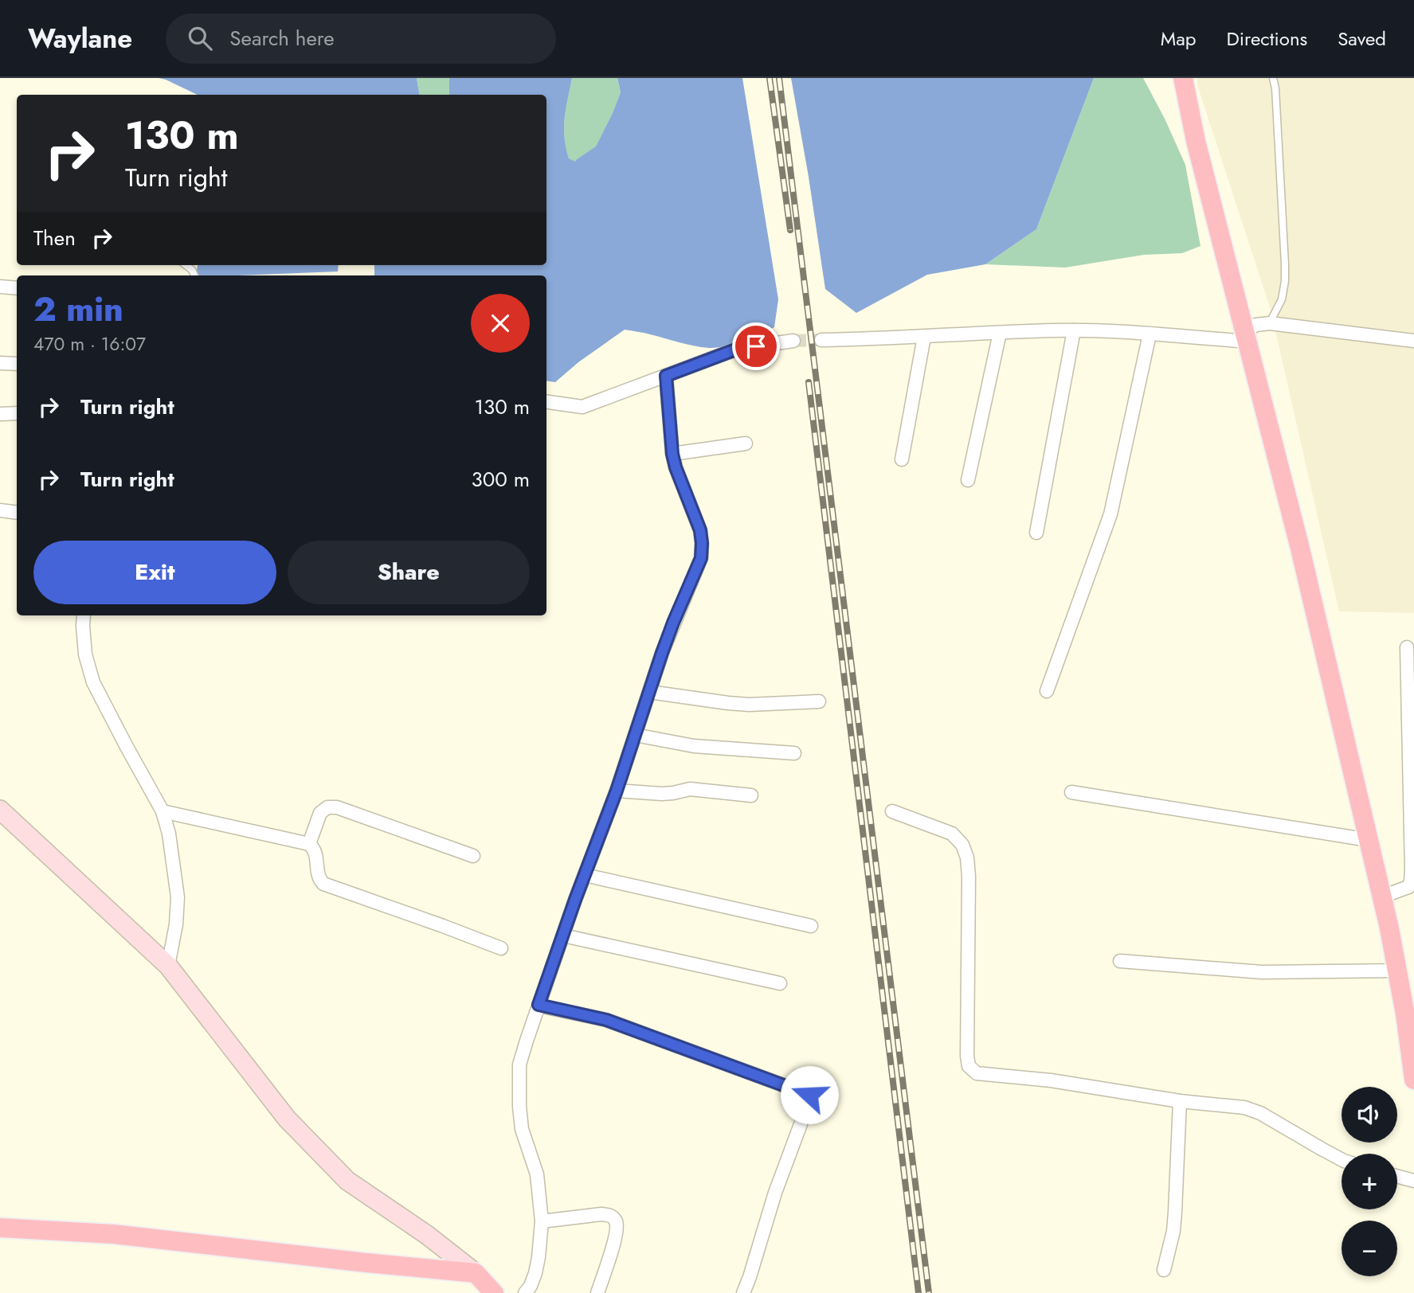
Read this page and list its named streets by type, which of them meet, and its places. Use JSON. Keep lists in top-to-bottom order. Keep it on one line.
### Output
{"page":{"header":"Waylane","search":"Search here","nav":["Map","Directions","Saved"],"turn":["130 m","Turn right"],"then":"Then","heading":["2 min","470 m · 16:07"],"list":[{"name":"Turn right","value":"130 m"},{"name":"Turn right","value":"300 m"}],"buttons":["Exit","Share"],"map_buttons":["+","−"]}}
